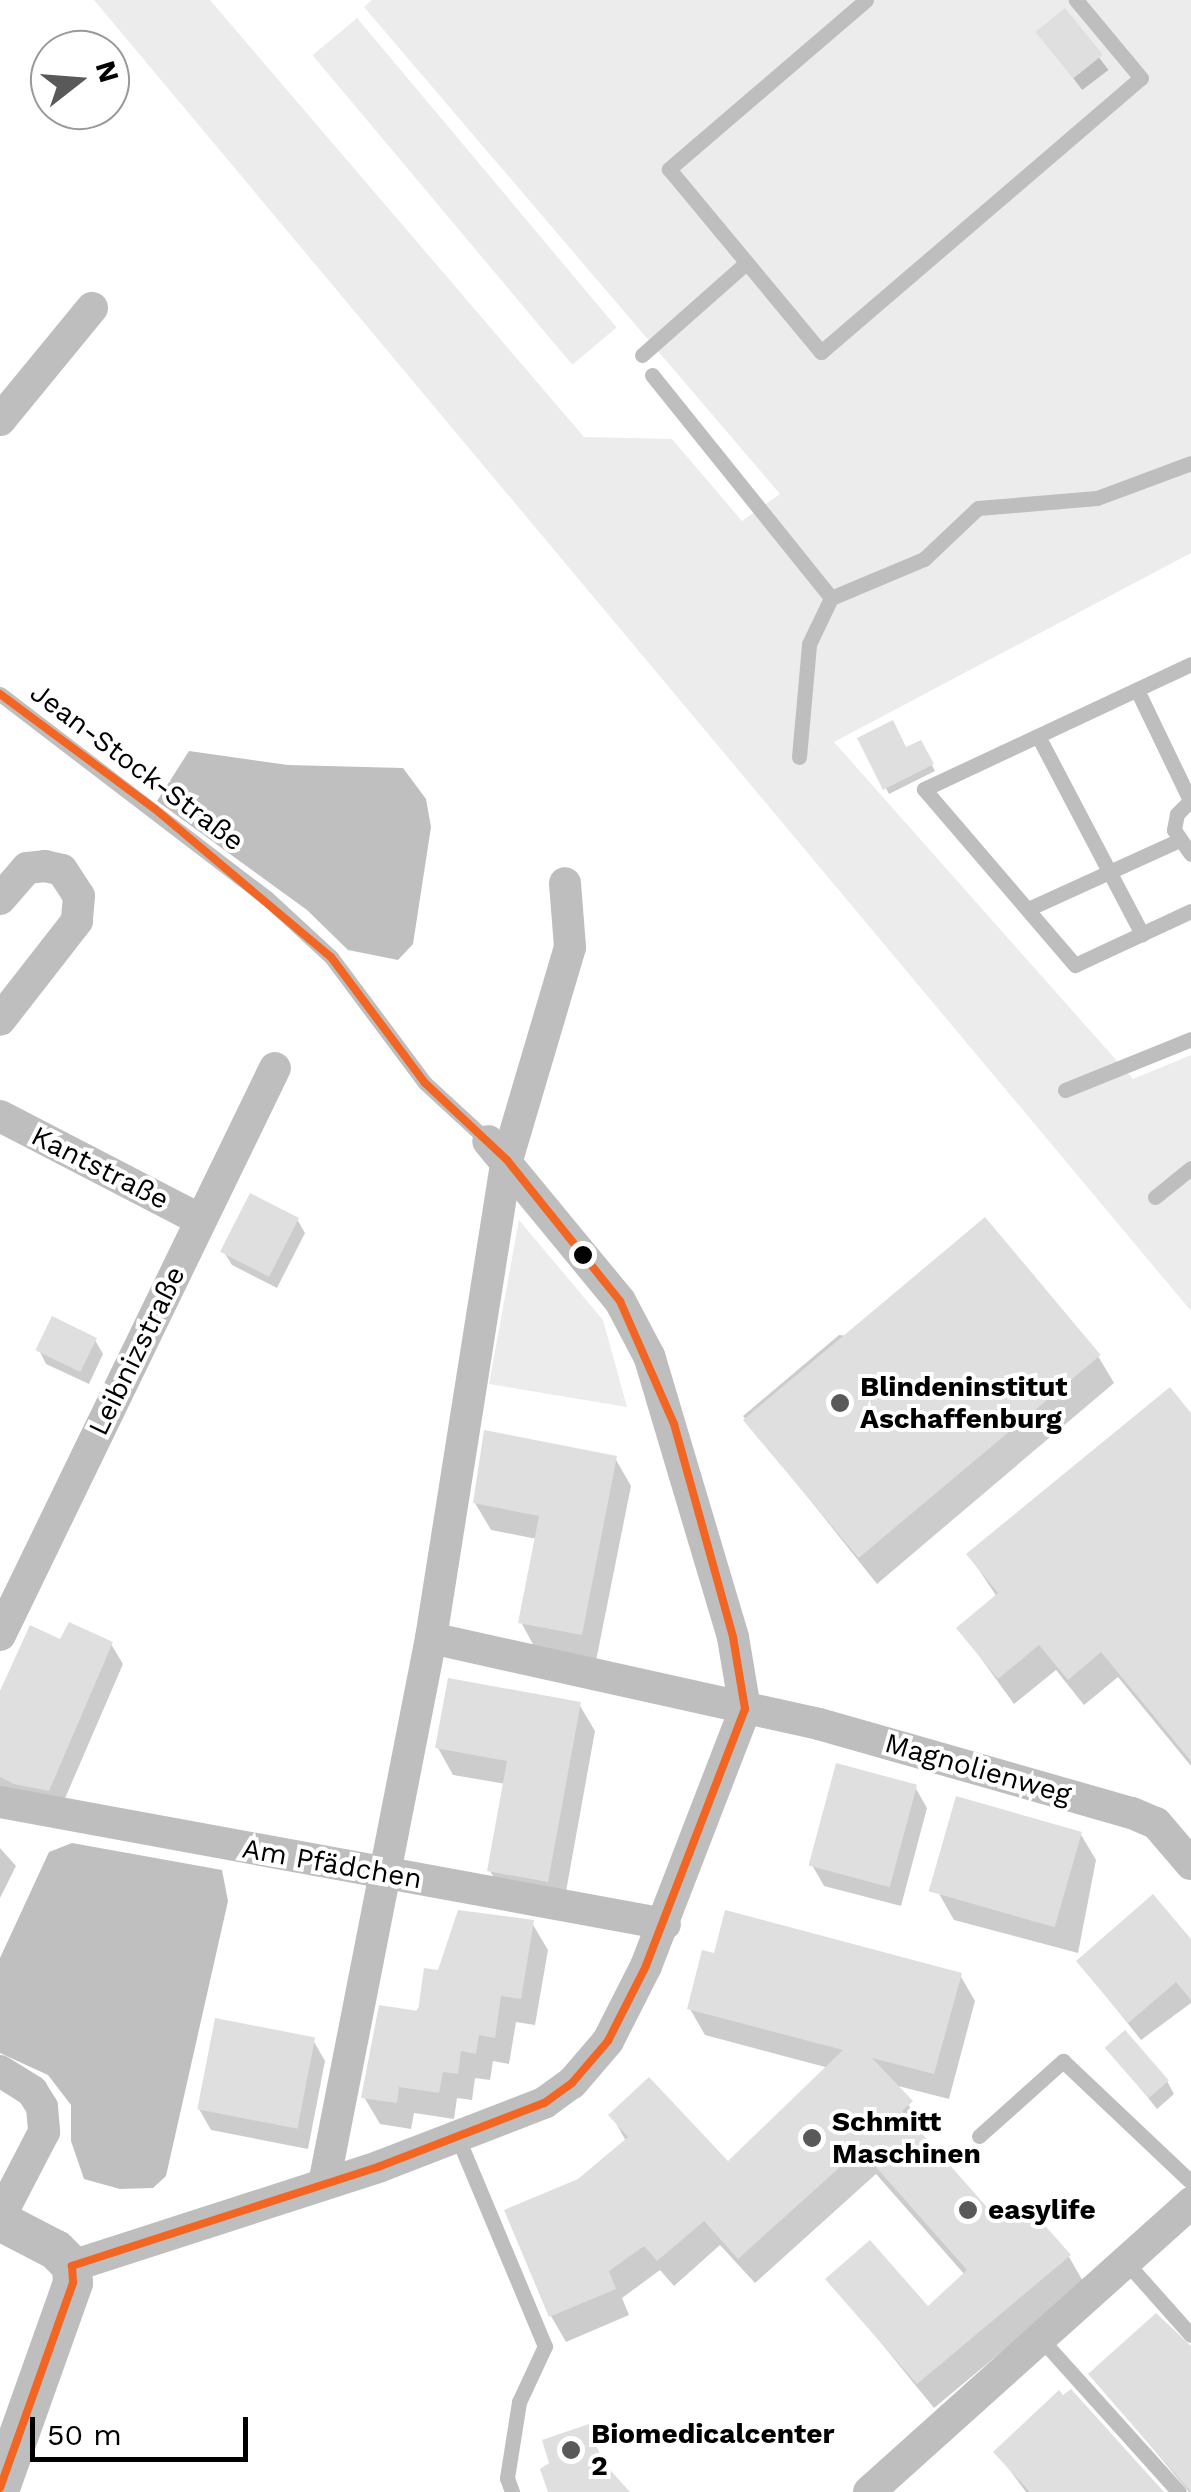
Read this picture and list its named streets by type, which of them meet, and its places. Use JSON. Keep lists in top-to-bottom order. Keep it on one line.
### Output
{"streets":{"street":["Kantstraße","Leibnizstraße","Magnolienweg","Am Pfädchen"],"lane":["Jean-Stock-Straße"]},"crossings":[["Kantstraße","Leibnizstraße"]],"places":["Blindeninstitut Aschaffenburg","Schmitt Maschinen","easylife","Biomedicalcenter 2"],"scale_bar":"50 m","north":"right"}
